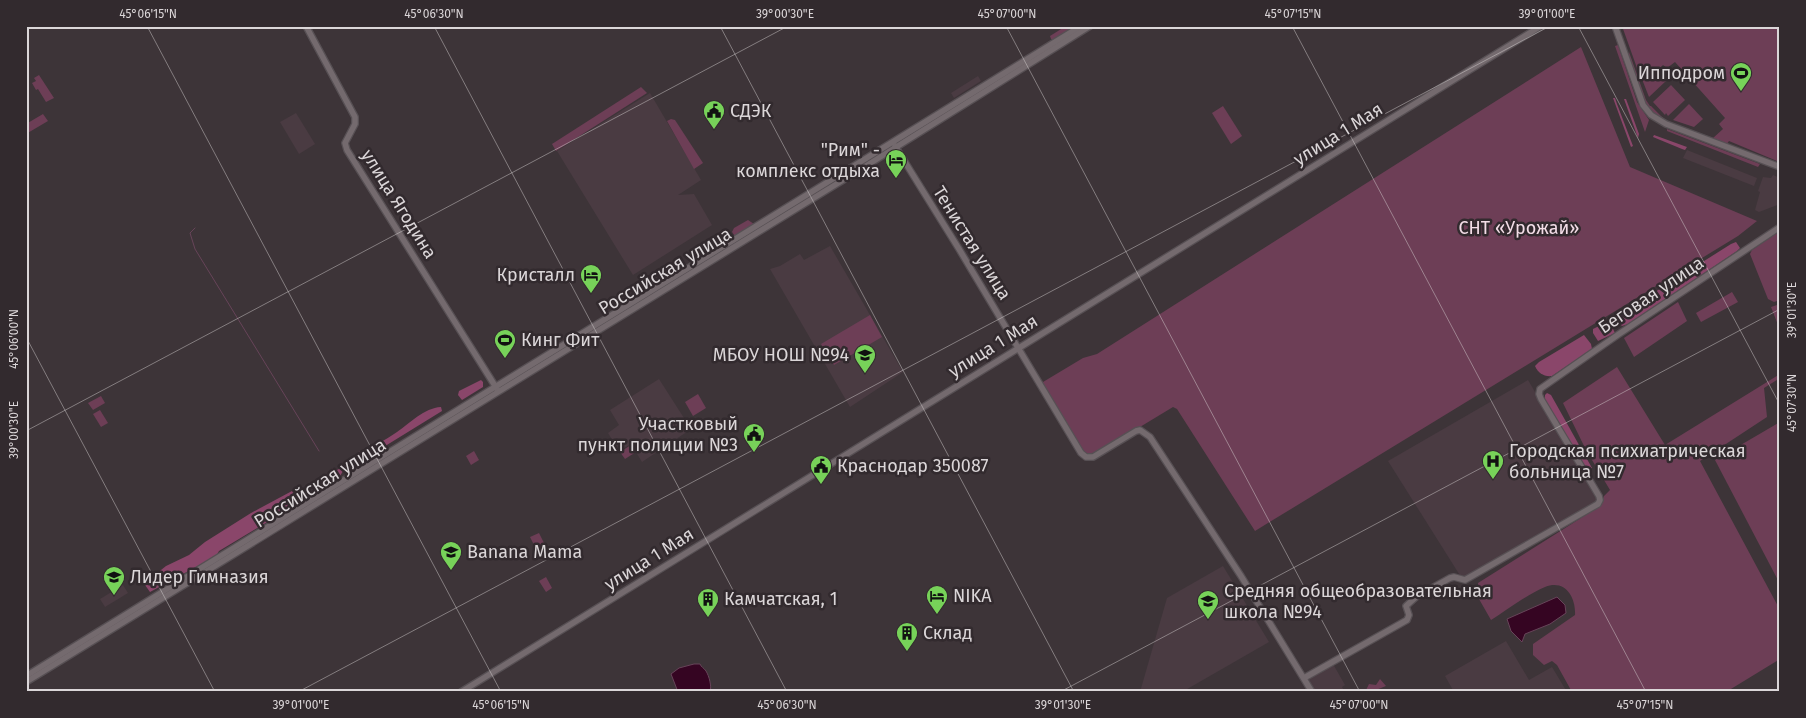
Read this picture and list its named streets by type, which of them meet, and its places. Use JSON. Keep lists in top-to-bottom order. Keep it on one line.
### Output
{"streets":{"street":["улица 1 Мая","улица Ягодина","Тенистая улица","Российская улица","Беговая улица"]},"crossings":[["улица 1 Мая","Тенистая улица"],["улица Ягодина","Российская улица"],["Тенистая улица","Российская улица"],["Тенистая улица","Беговая улица"]],"parks":["СНТ «Урожай»"],"places":{"sports":["Ипподром","Кинг Фит"],"public building":["СДЭК","Участковый пункт полиции №3","Краснодар 350087"],"hotel":["\"Рим\" - комплекс отдыха","Кристалл","NIKA"],"school or university":["МБОУ НОШ №94","Banana Mama","Лидер Гимназия","Средняя общеобразовательная школа №94"],"hospital":["Городская психиатрическая больница №7"],"building":["Камчатская, 1","Склад"]},"coordinates":["45°06'15\"N","45°06'30\"N","39°00'30\"E","45°07'00\"N","45°07'15\"N","39°01'00\"E","39°01'30\"E","45°06'00\"N","45°07'30\"N"]}
